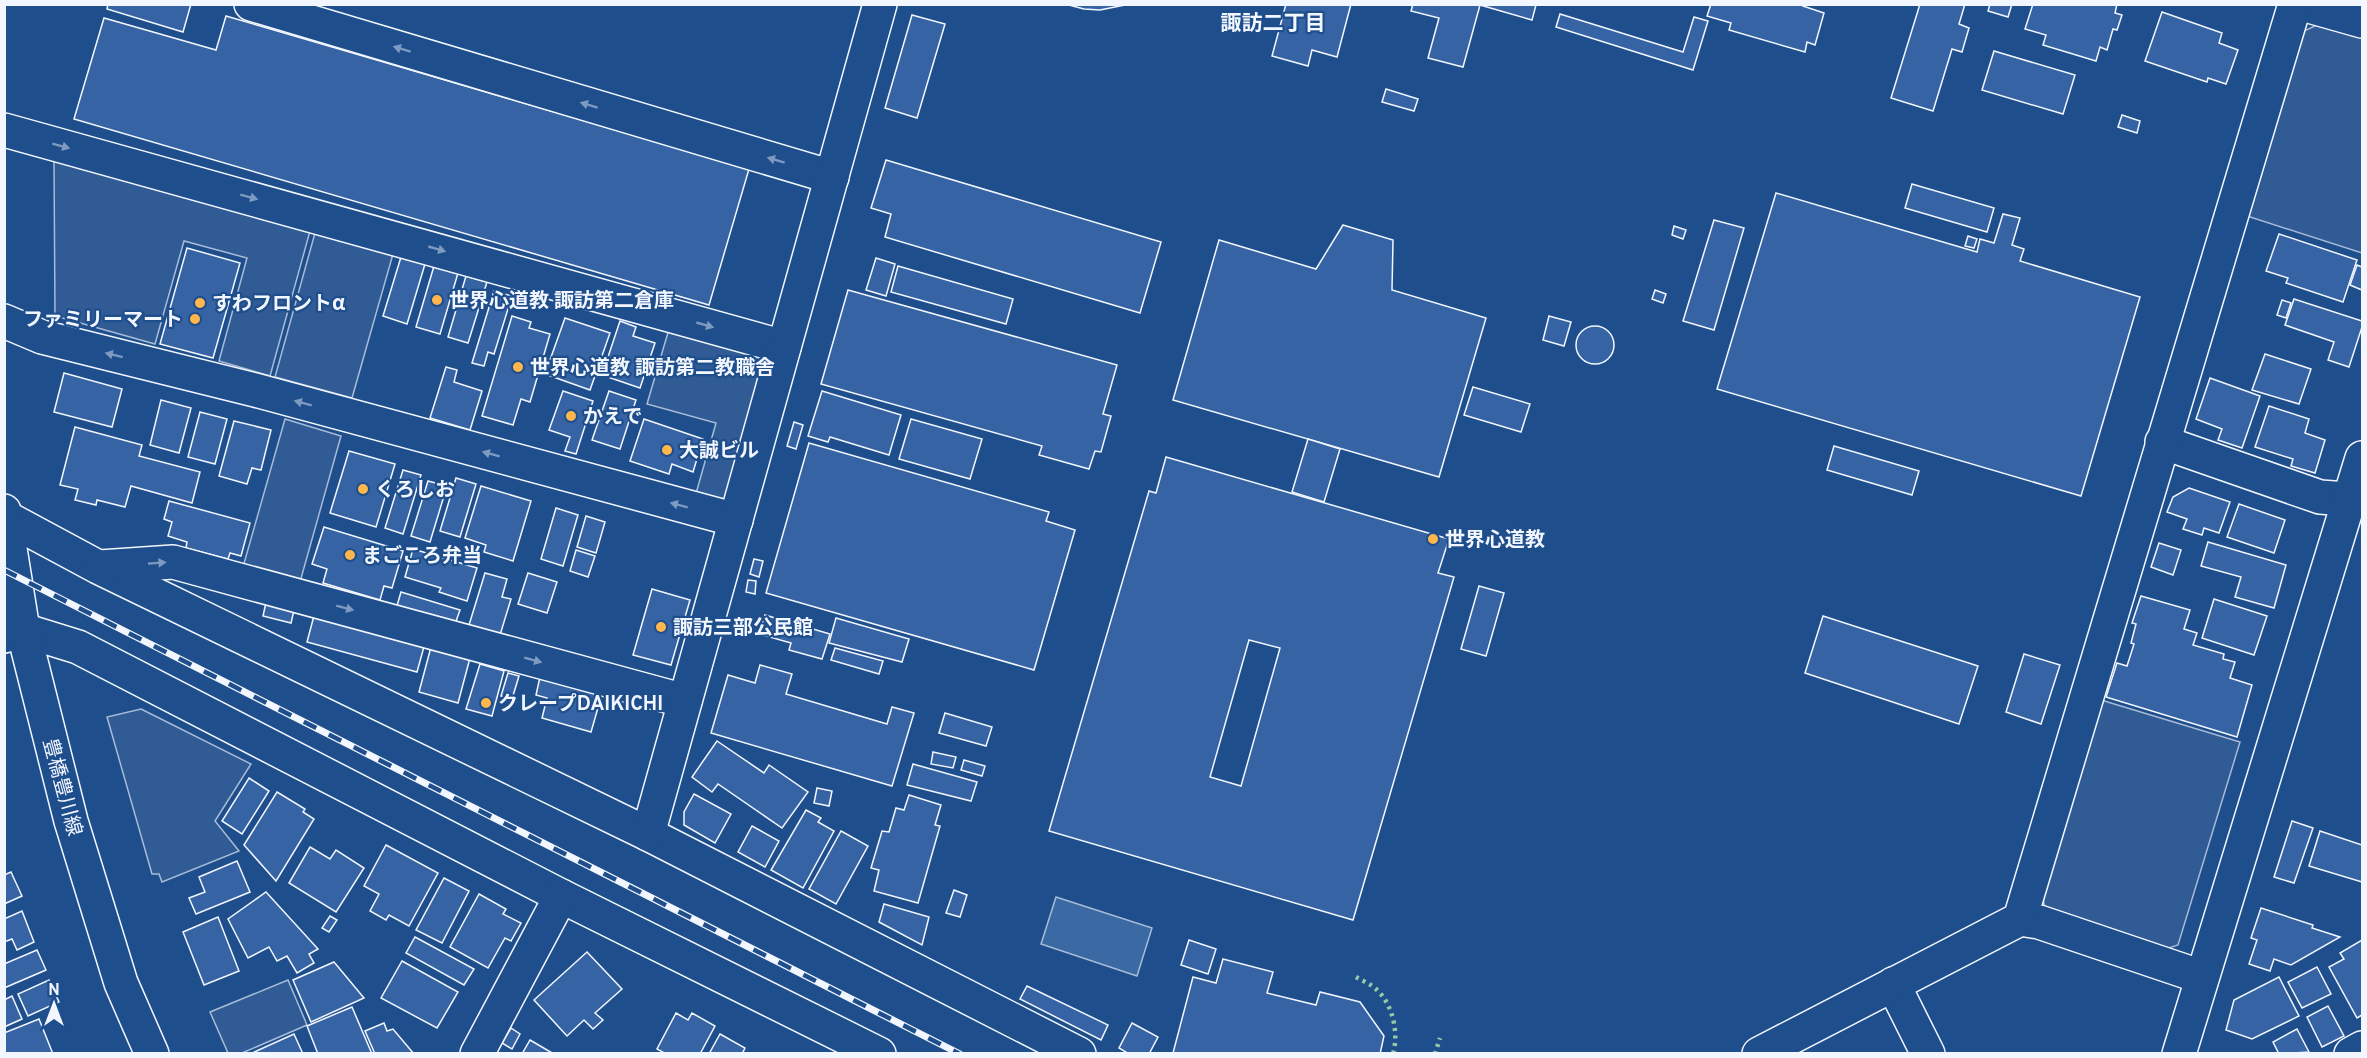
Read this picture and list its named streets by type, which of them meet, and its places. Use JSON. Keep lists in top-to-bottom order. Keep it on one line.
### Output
{"streets":{"street":["豊橋豊川線"]},"districts":["諏訪二丁目"],"places":["世界心道教 諏訪第二倉庫","すわフロントα","ファミリーマート","世界心道教 諏訪第二教職舎","かえで","大誠ビル","くろしお","世界心道教","まごころ弁当","諏訪三部公民館","クレープDAIKICHI"],"north":"top"}
